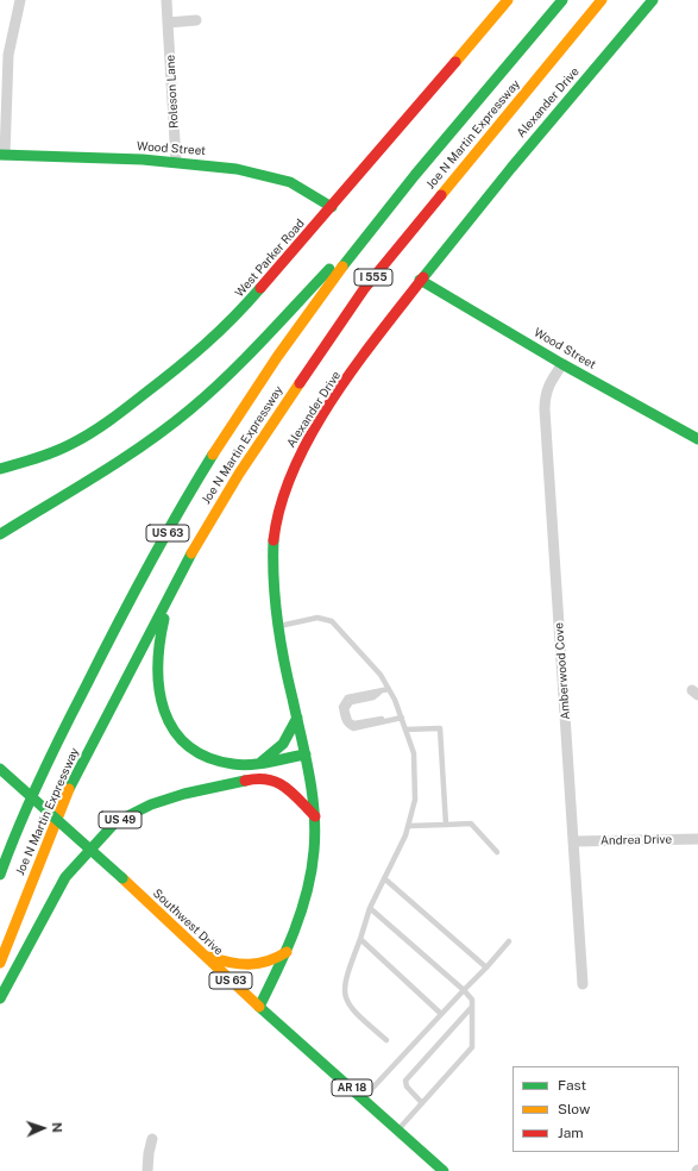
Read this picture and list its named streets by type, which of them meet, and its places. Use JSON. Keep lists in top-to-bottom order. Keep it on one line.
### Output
{"streets":{"main road":["Alexander Drive","Joe N Martin Expressway","Wood Street","West Parker Road","I 555","US 63","US 49","Southwest Drive","AR 18"],"street":["Roleson Lane","Amberwood Cove","Andrea Drive"]},"crossings":[["Roleson Lane","Wood Street"],["Alexander Drive","Wood Street"],["Alexander Drive","Southwest Drive"],["Wood Street","West Parker Road"],["Wood Street","Amberwood Cove"],["Amberwood Cove","Andrea Drive"]],"legend":["Fast","Slow","Jam"],"north":"right"}
